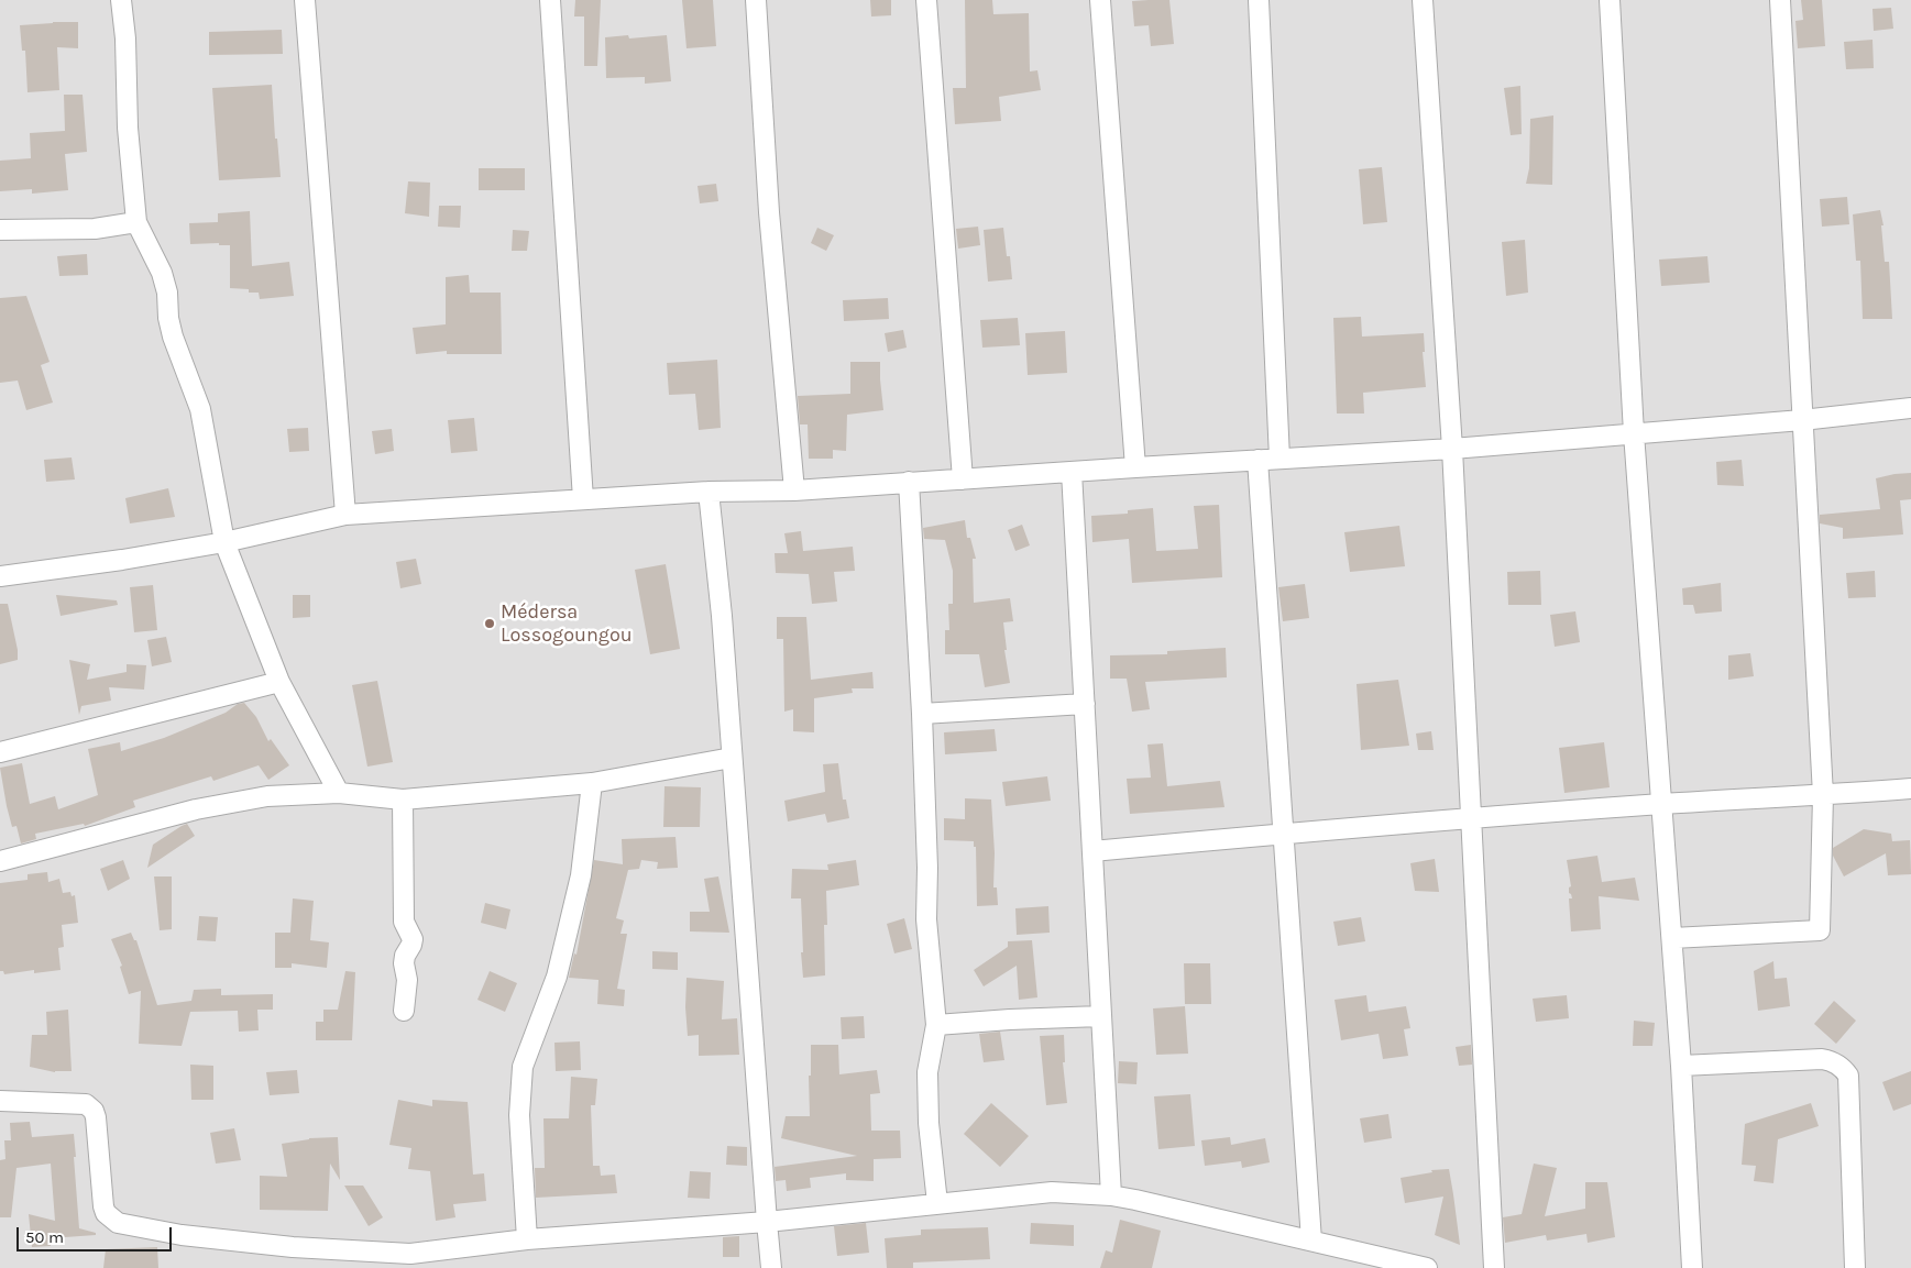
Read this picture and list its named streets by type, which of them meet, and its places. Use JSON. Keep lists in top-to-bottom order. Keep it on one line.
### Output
{"places":["Médersa Lossogoungou"],"scale_bar":"50 m"}
